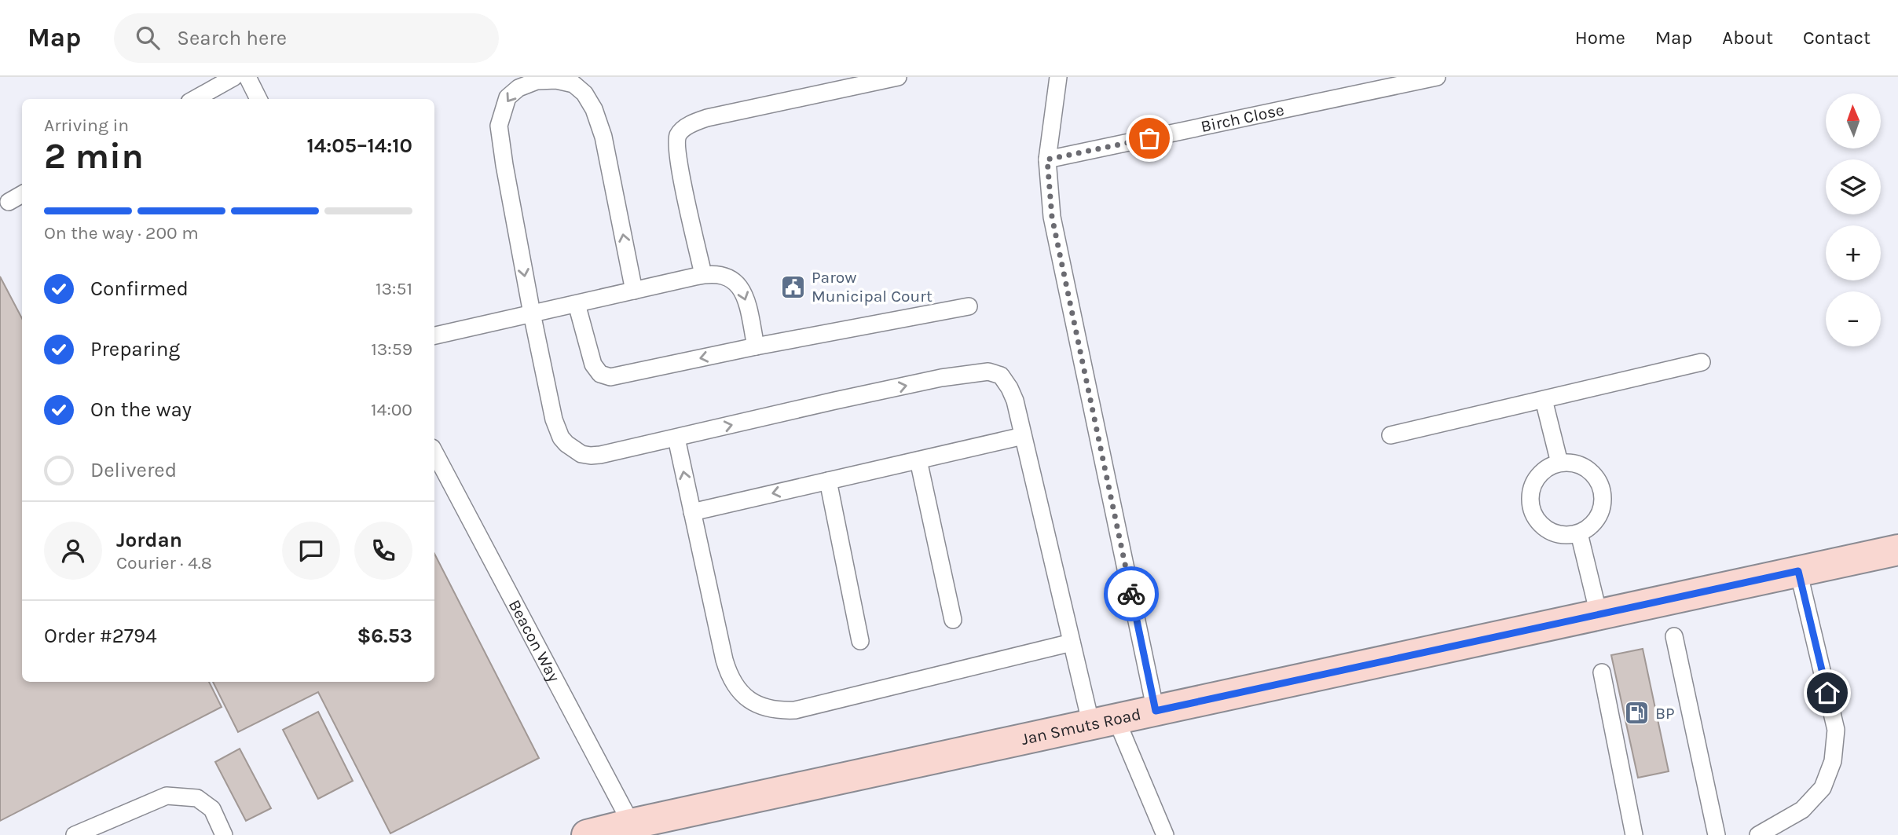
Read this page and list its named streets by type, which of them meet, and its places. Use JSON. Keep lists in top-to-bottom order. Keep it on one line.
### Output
{"streets":{"street":["Jan Smuts Road"],"lane":["Birch Close","Beacon Way"]},"crossings":[["Beacon Way","Jan Smuts Road"]],"places":{"public building":["Parow Municipal Court"],"fuel station":["BP"]},"north":"top","page":{"header":"Map","search":"Search here","nav":["Home","Map","About","Contact"],"map_buttons":["+","−"],"heading":["2 min","Arriving in","14:05–14:10"],"panel":["Jordan","Courier · 4.8","Order #2794","$6.53"],"bar":"On the way · 200 m","list":[["Confirmed","13:51"],["Preparing","13:59"],["On the way","14:00"],"Delivered"]}}
